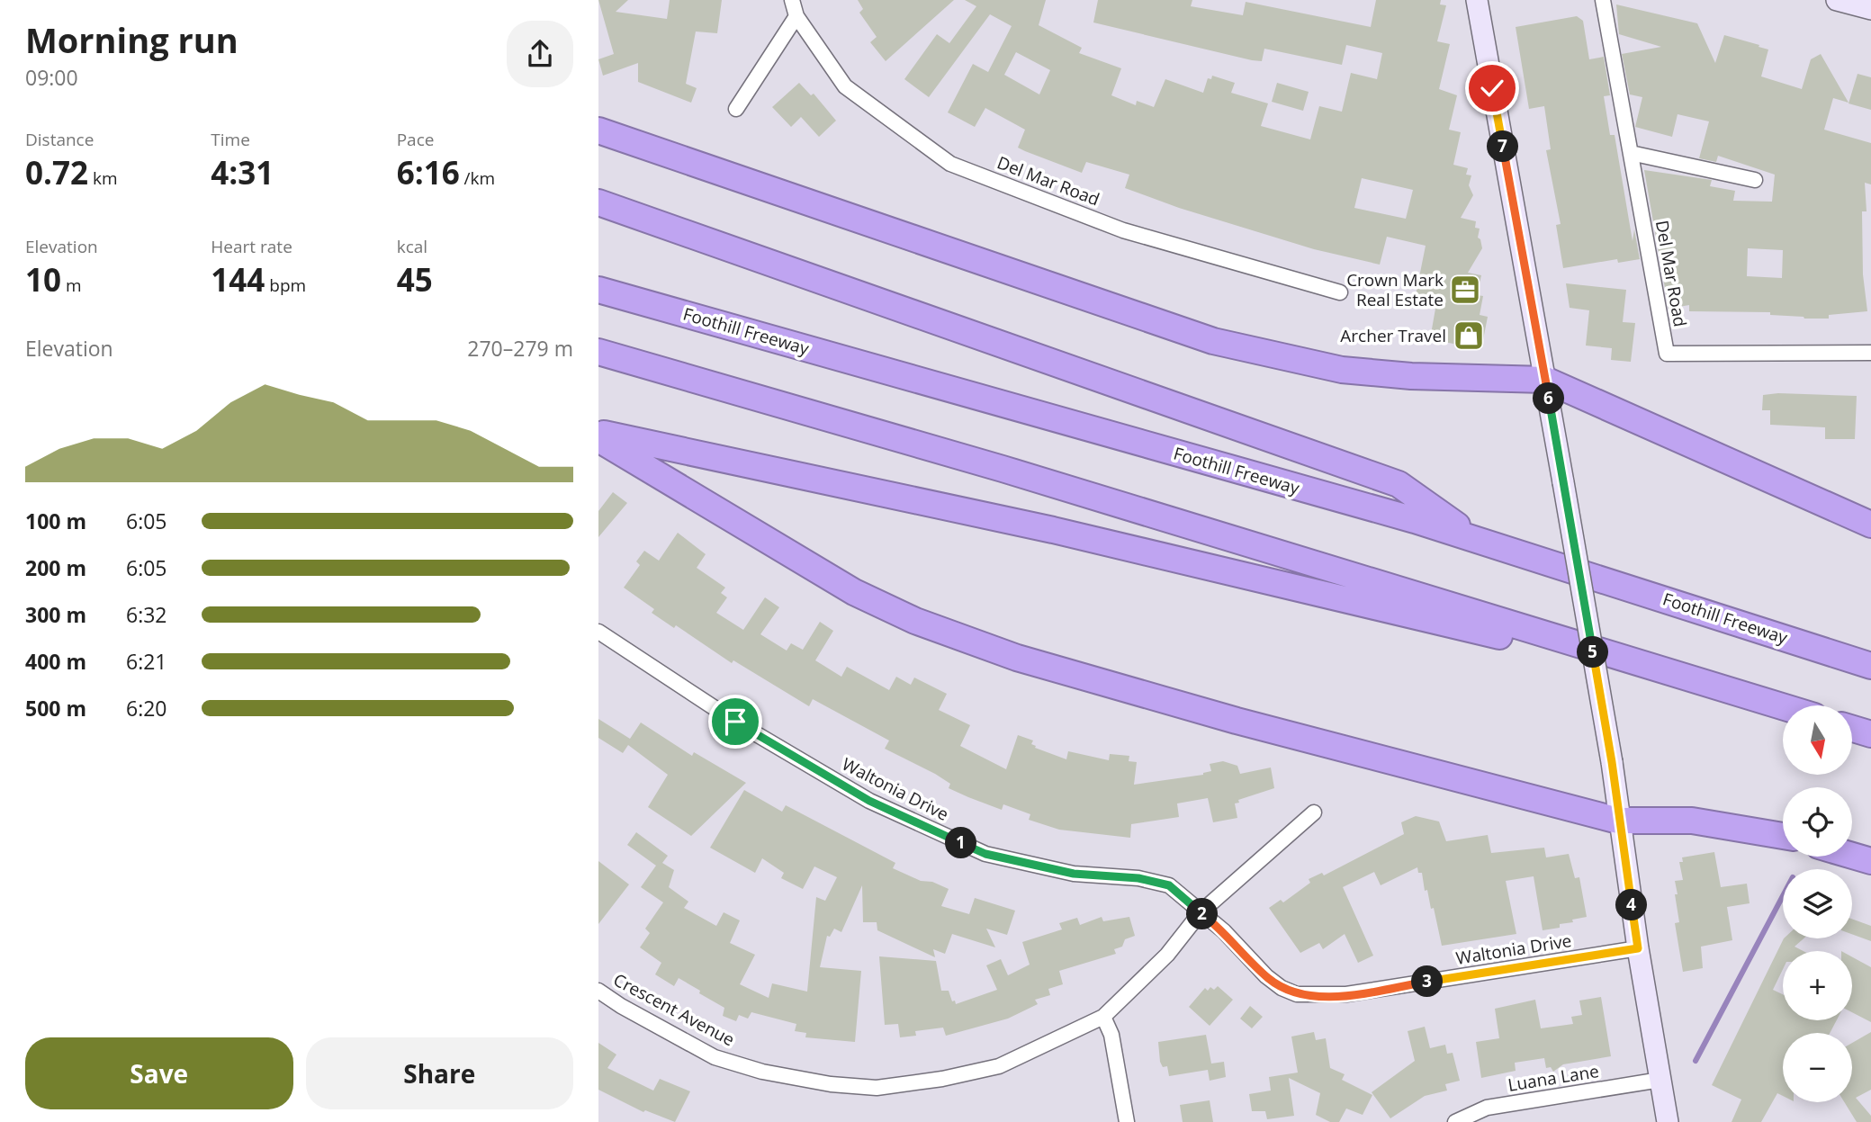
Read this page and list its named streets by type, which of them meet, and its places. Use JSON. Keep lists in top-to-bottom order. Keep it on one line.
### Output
{"streets":{"highway":["Foothill Freeway"],"street":["Del Mar Road","Waltonia Drive","Crescent Avenue","Luana Lane"]},"crossings":[["Waltonia Drive","Crescent Avenue"]],"places":{"office":["Crown Mark Real Estate"],"shop":["Archer Travel"]},"north":"bottom","page":{"heading":["Morning run","09:00"],"stats":[["Distance","0.72 km"],["Time","4:31"],["Pace","6:16 /km"],["Elevation","10 m"],["Heart rate","144 bpm"],["kcal","45"]],"pins":["7","6","5","1","4","2","3"],"chart":["Elevation","270–279 m"],"list":[{"name":"100 m","note":"6:05"},{"name":"200 m","note":"6:05"},{"name":"300 m","note":"6:32"},{"name":"400 m","note":"6:21"},{"name":"500 m","note":"6:20"}],"map_buttons":["+","−"],"buttons":["Save","Share"]}}
